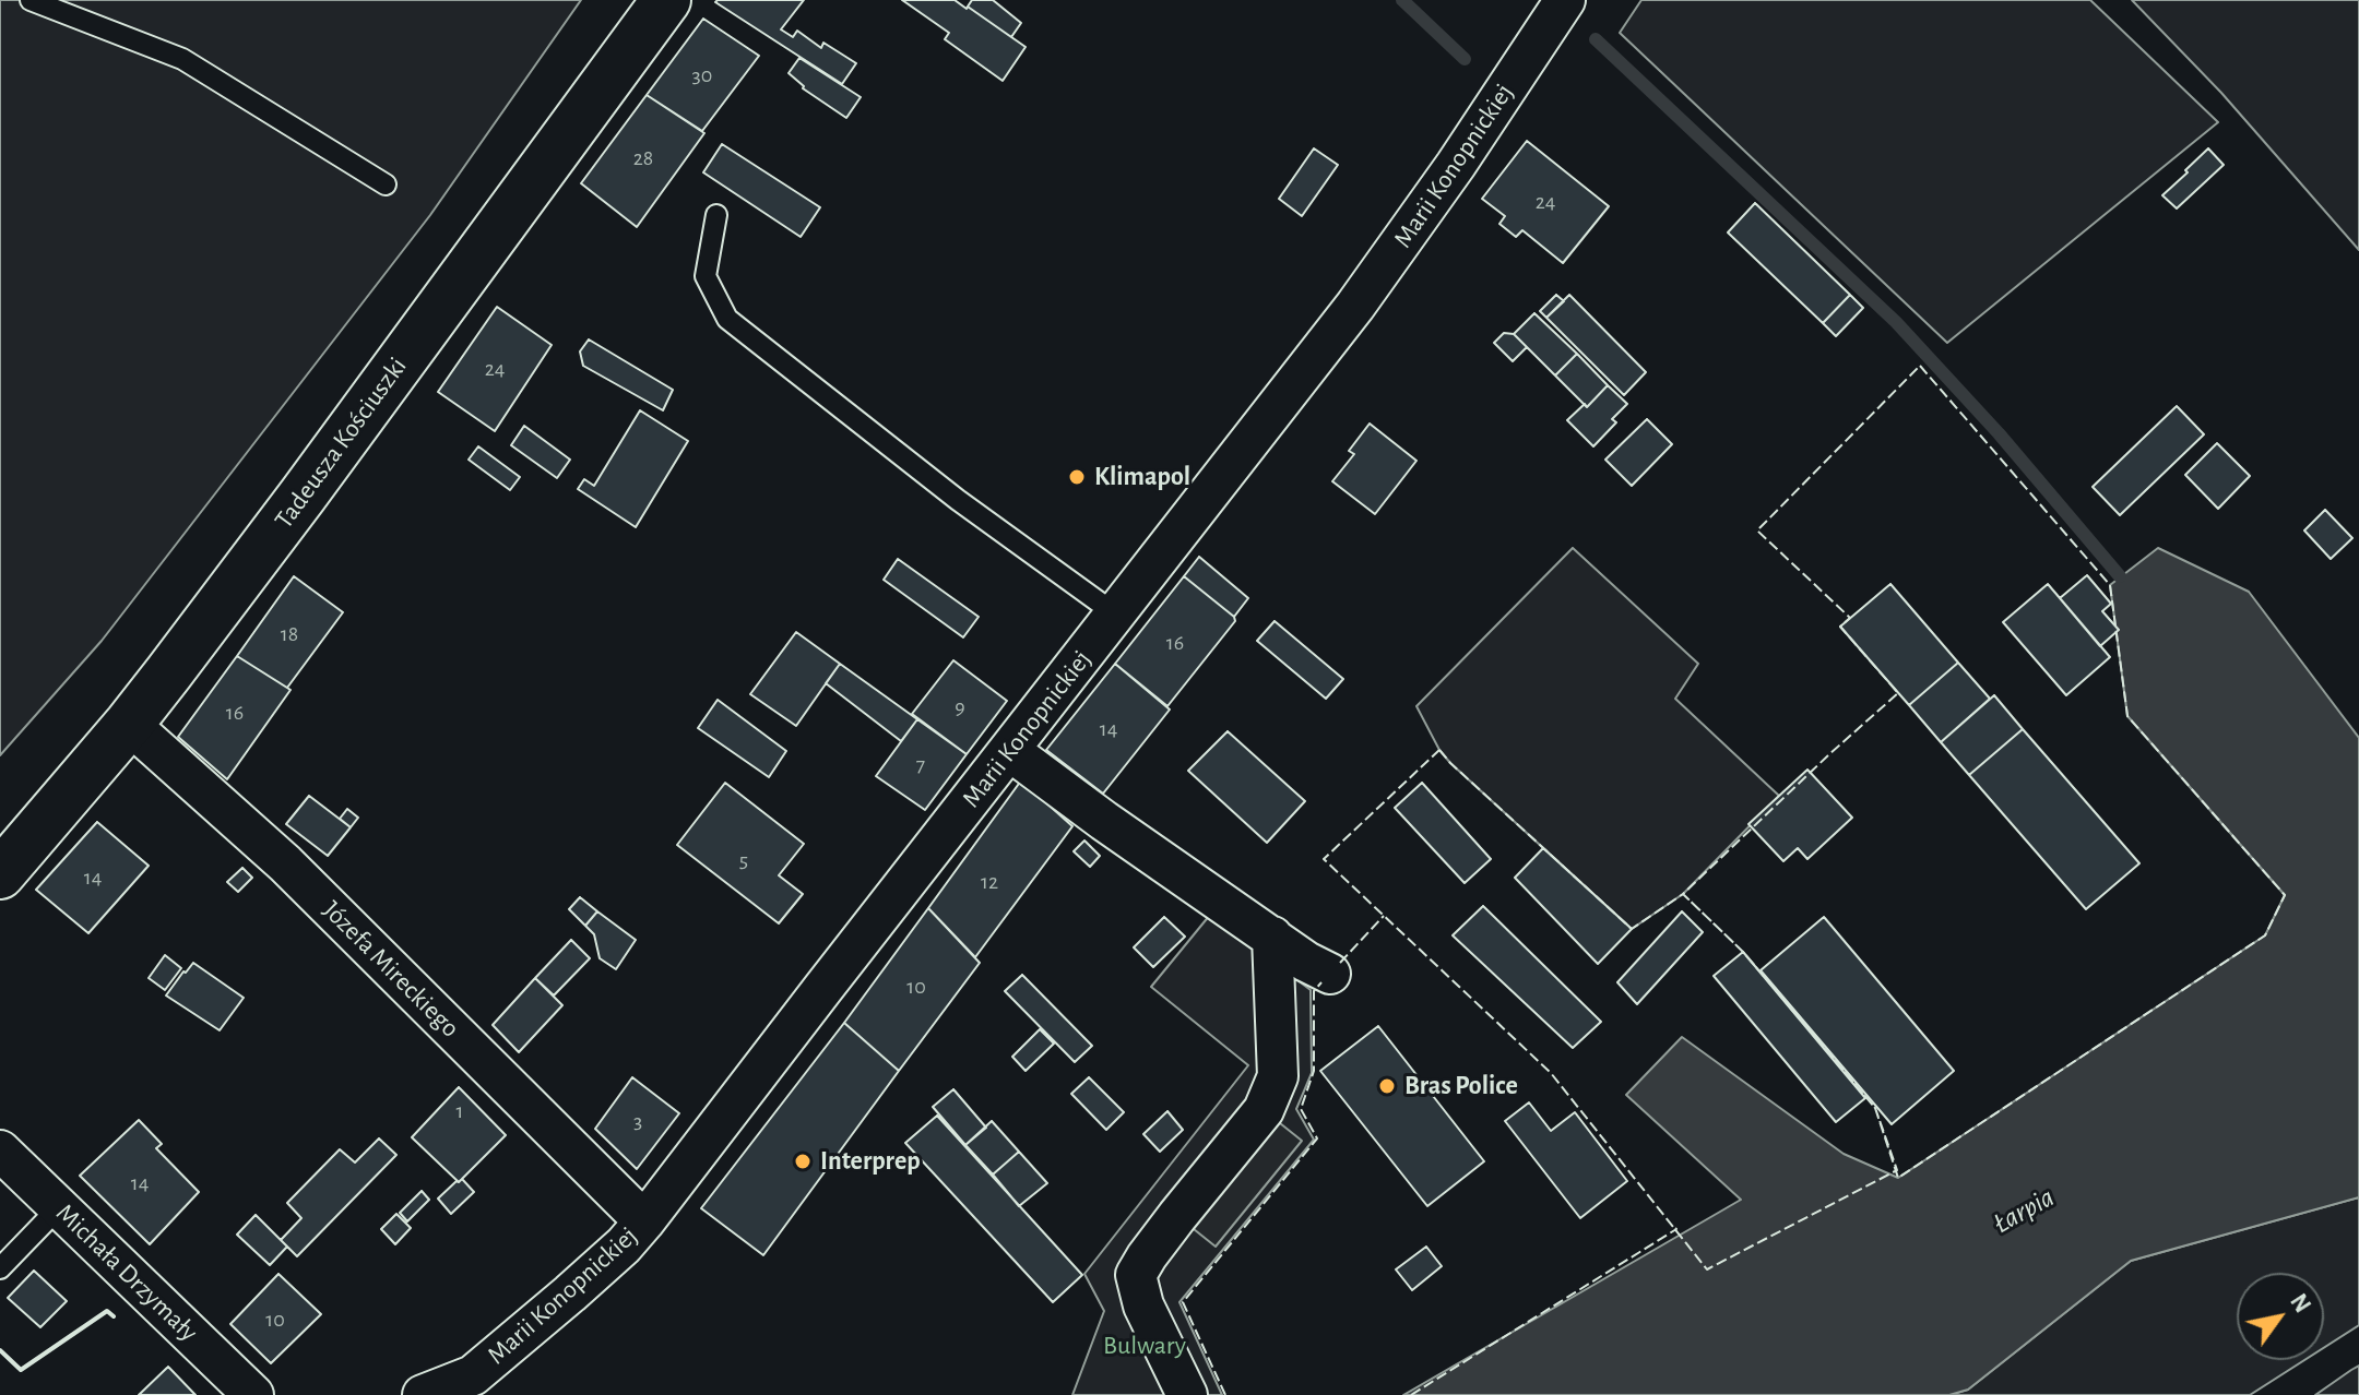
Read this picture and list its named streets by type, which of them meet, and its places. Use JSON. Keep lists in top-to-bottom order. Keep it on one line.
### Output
{"streets":{"main road":["Tadeusza Kościuszki"],"street":["Marii Konopnickiej","Józefa Mireckiego","Michała Drzymały"]},"crossings":[["Marii Konopnickiej","Józefa Mireckiego"],["Tadeusza Kościuszki","Józefa Mireckiego"]],"water":["Łarpia"],"parks":["Bulwary"],"places":["Klimapol","Bras Police","Interprep"],"house_numbers":["30","28","24","24","18","16","9","16","14","7","5","14","12","10","1","3","14","10"],"north":"top right"}
